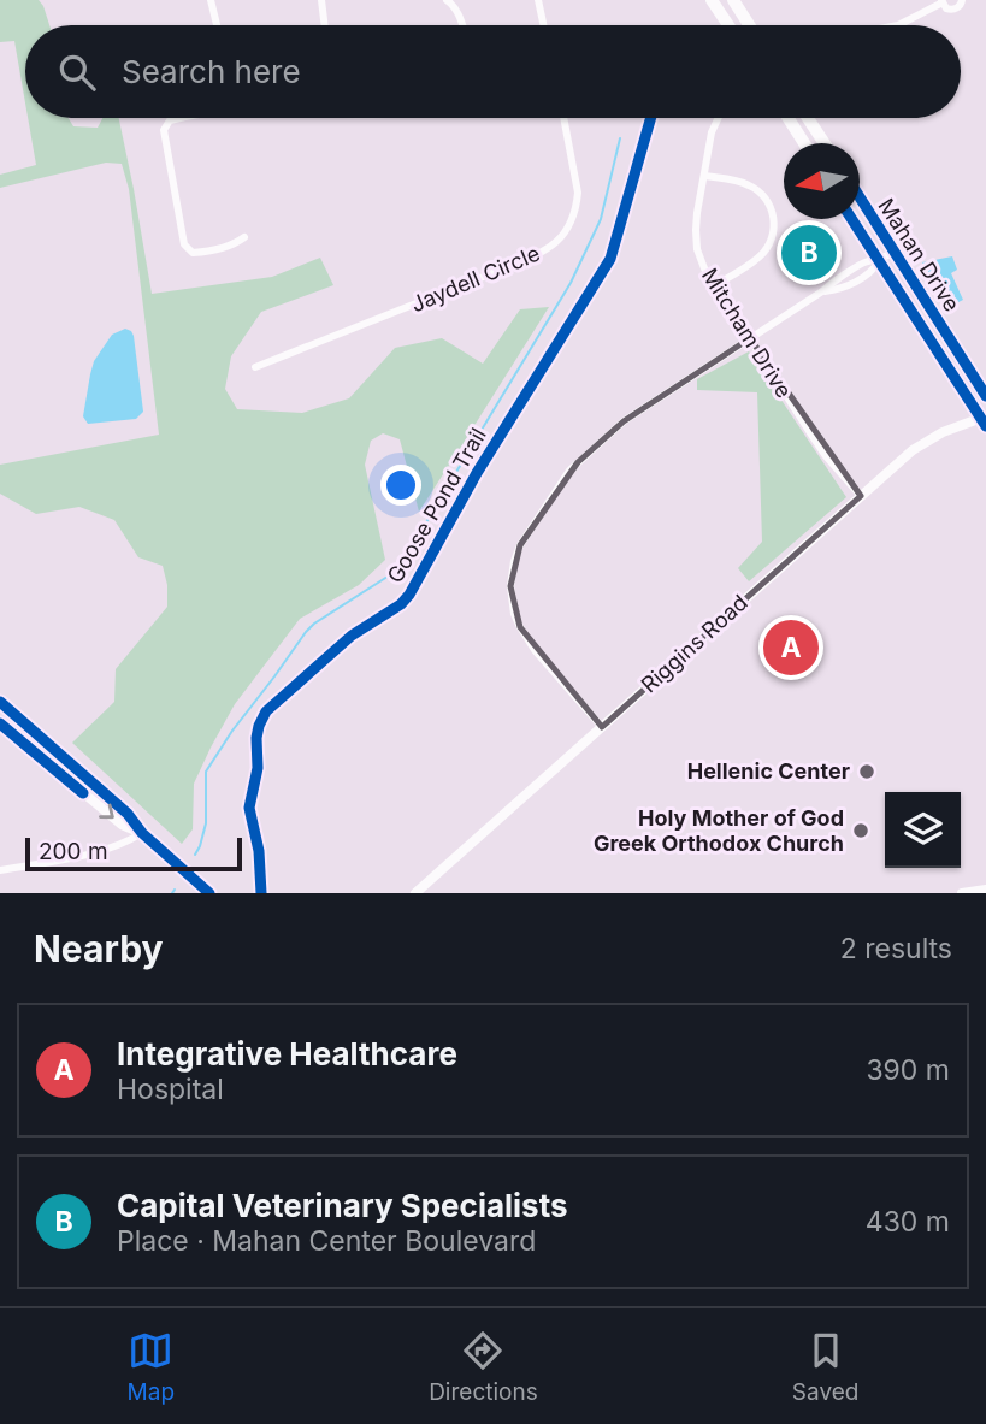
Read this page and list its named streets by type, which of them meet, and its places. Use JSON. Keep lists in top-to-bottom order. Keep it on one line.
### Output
{"streets":{"main road":["Mahan Drive"],"street":["Jaydell Circle","Mitcham Drive","Riggins Road"],"cycle path":["Goose Pond Trail"]},"crossings":[["Mahan Drive","Riggins Road"],["Mitcham Drive","Riggins Road"]],"places":["Hellenic Center","Holy Mother of God Greek Orthodox Church"],"scale_bar":"200 m","north":"left","page":{"search":"Search here","pins":["B","A"],"scale":"200 m","heading":["Nearby","2 results"],"list":[{"mark":"A","name":"Integrative Healthcare","note":"Hospital","value":"390 m"},{"mark":"B","name":"Capital Veterinary Specialists","note":"Place · Mahan Center Boulevard","value":"430 m"}],"nav":["Map","Directions","Saved"]}}
